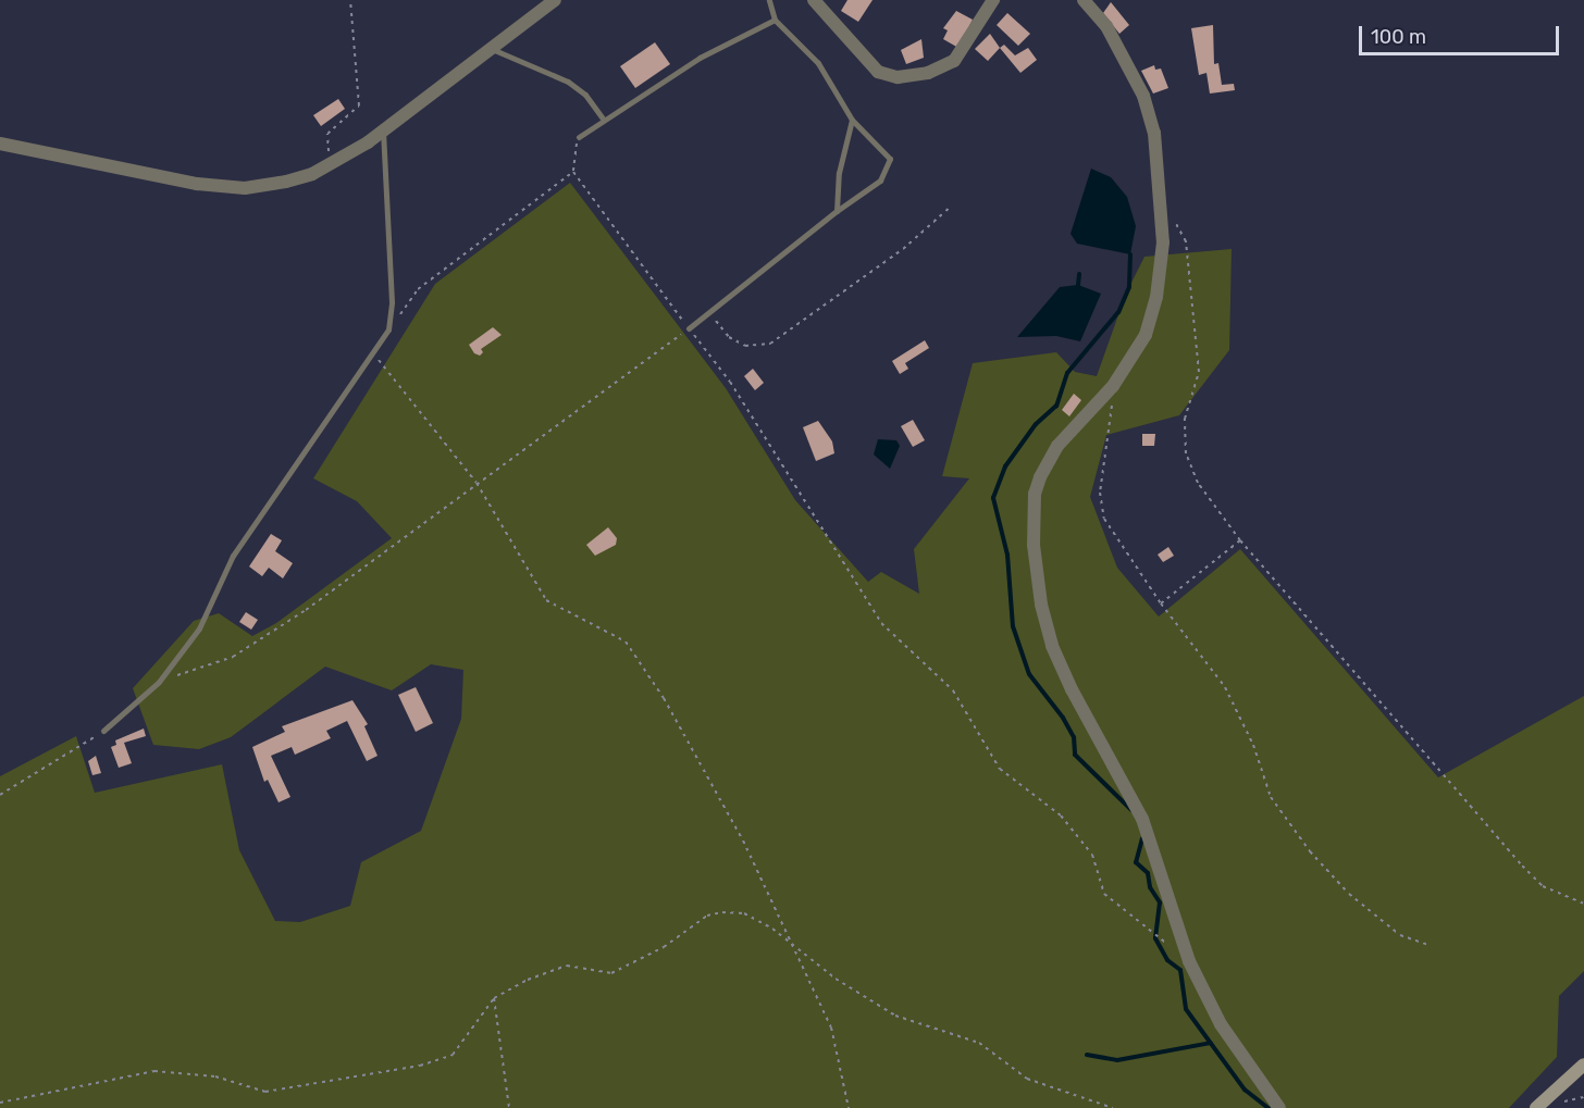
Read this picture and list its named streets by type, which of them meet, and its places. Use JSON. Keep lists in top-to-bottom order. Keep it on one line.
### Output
{"scale_bar":"100 m"}
